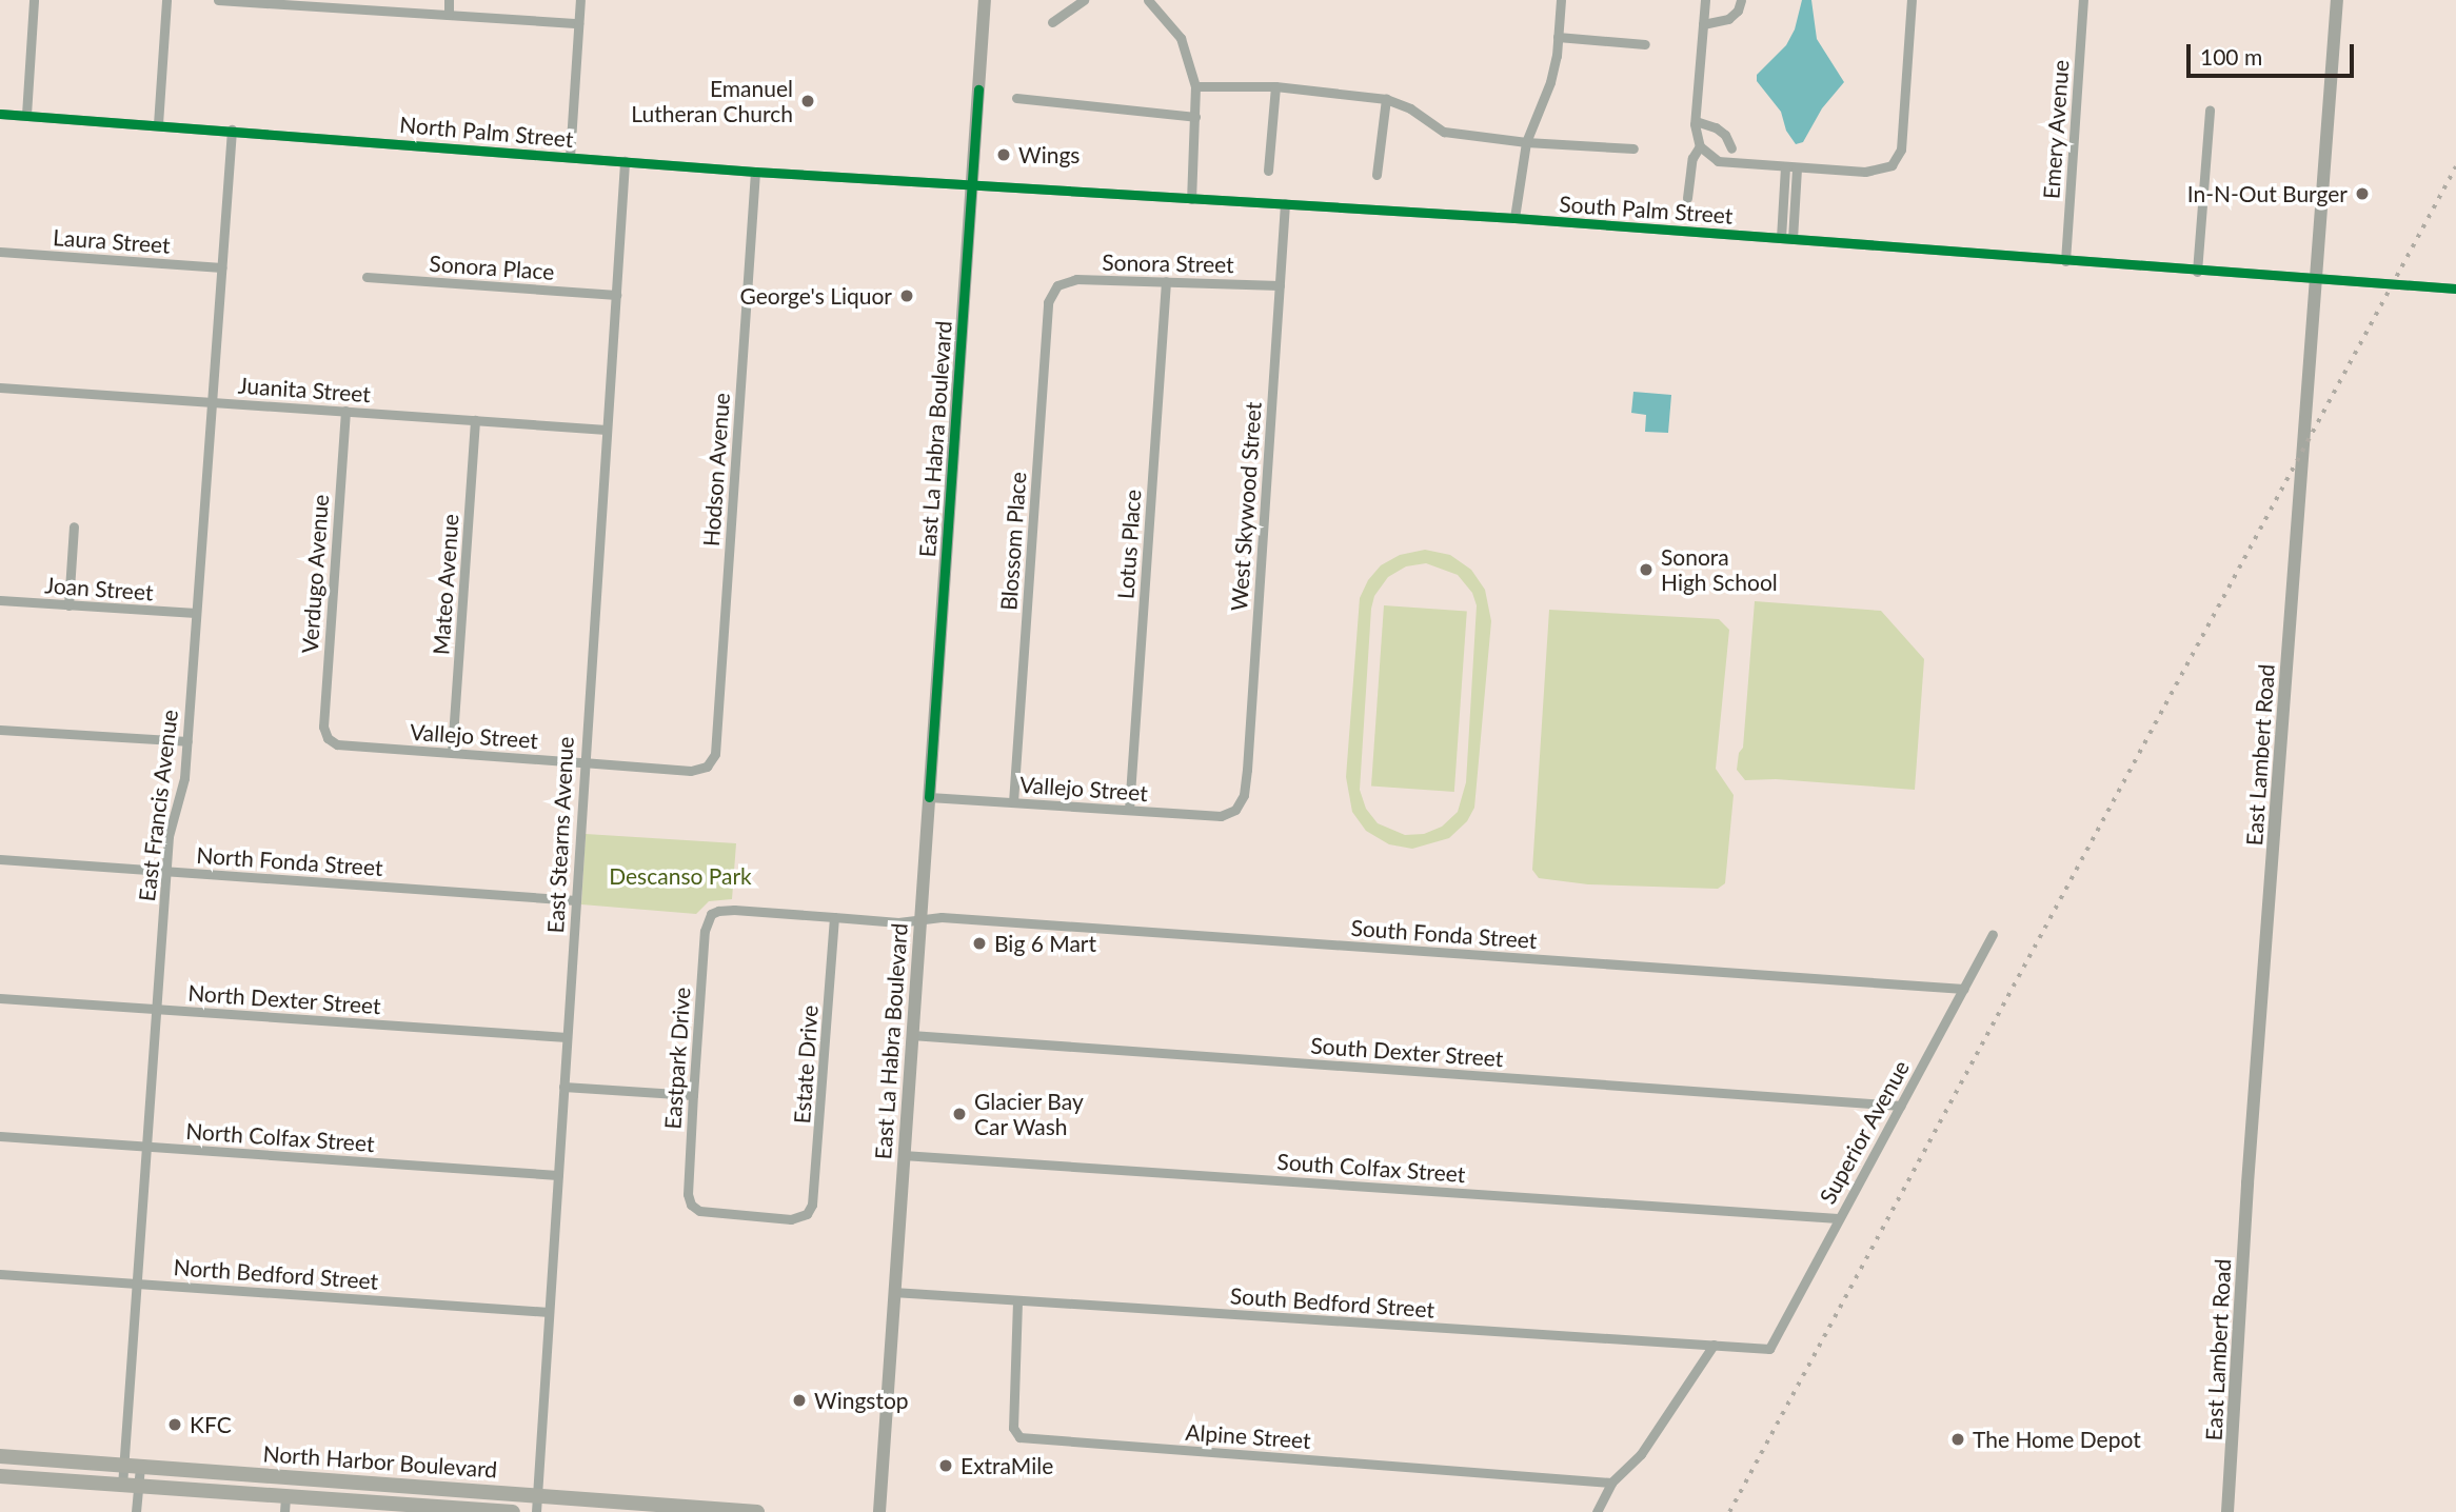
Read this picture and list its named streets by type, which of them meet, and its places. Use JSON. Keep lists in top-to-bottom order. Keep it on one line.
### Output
{"streets":{"main road":["East La Habra Boulevard","East Lambert Road","North Harbor Boulevard"],"street":["Emery Avenue","North Palm Street","South Palm Street","Laura Street","Sonora Street","Sonora Place","Juanita Street","Hodson Avenue","West Skywood Street","Blossom Place","Lotus Place","Verdugo Avenue","Mateo Avenue","Joan Street","Vallejo Street","East Francis Avenue","East Stearns Avenue","North Fonda Street","South Fonda Street","North Dexter Street","South Dexter Street","Eastpark Drive","Estate Drive","Superior Avenue","North Colfax Street","South Colfax Street","North Bedford Street","South Bedford Street","Alpine Street"]},"crossings":[["Emery Avenue","South Palm Street"],["North Palm Street","South Palm Street"],["North Palm Street","East La Habra Boulevard"],["North Palm Street","Hodson Avenue"],["North Palm Street","East Francis Avenue"],["North Palm Street","East Stearns Avenue"],["South Palm Street","East La Habra Boulevard"],["South Palm Street","West Skywood Street"],["South Palm Street","East Lambert Road"],["Laura Street","East Francis Avenue"],["Sonora Street","West Skywood Street"],["Sonora Street","Blossom Place"],["Sonora Street","Lotus Place"],["Sonora Place","East Stearns Avenue"],["Juanita Street","Verdugo Avenue"],["Juanita Street","Mateo Avenue"],["Juanita Street","East Francis Avenue"],["Juanita Street","East Stearns Avenue"],["East La Habra Boulevard","Vallejo Street"],["East La Habra Boulevard","South Fonda Street"],["East La Habra Boulevard","South Dexter Street"],["East La Habra Boulevard","South Colfax Street"],["East La Habra Boulevard","South Bedford Street"],["Hodson Avenue","Vallejo Street"],["West Skywood Street","Vallejo Street"],["Blossom Place","Vallejo Street"],["Lotus Place","Vallejo Street"],["Verdugo Avenue","Vallejo Street"],["Mateo Avenue","Vallejo Street"],["Joan Street","East Francis Avenue"],["Vallejo Street","East Stearns Avenue"],["East Francis Avenue","North Fonda Street"],["East Francis Avenue","North Dexter Street"],["East Francis Avenue","North Colfax Street"],["East Francis Avenue","North Bedford Street"],["East Francis Avenue","North Harbor Boulevard"],["East Stearns Avenue","North Fonda Street"],["East Stearns Avenue","North Dexter Street"],["East Stearns Avenue","North Colfax Street"],["East Stearns Avenue","North Bedford Street"],["East Stearns Avenue","North Harbor Boulevard"],["South Fonda Street","Superior Avenue"],["South Dexter Street","Superior Avenue"],["Eastpark Drive","Estate Drive"],["Superior Avenue","South Colfax Street"],["Superior Avenue","South Bedford Street"],["South Bedford Street","Alpine Street"]],"parks":["Descanso Park"],"places":["Emanuel Lutheran Church","Wings","In-N-Out Burger","George's Liquor","Sonora High School","Big 6 Mart","Glacier Bay Car Wash","Wingstop","KFC","The Home Depot","ExtraMile"],"scale_bar":"100 m"}
